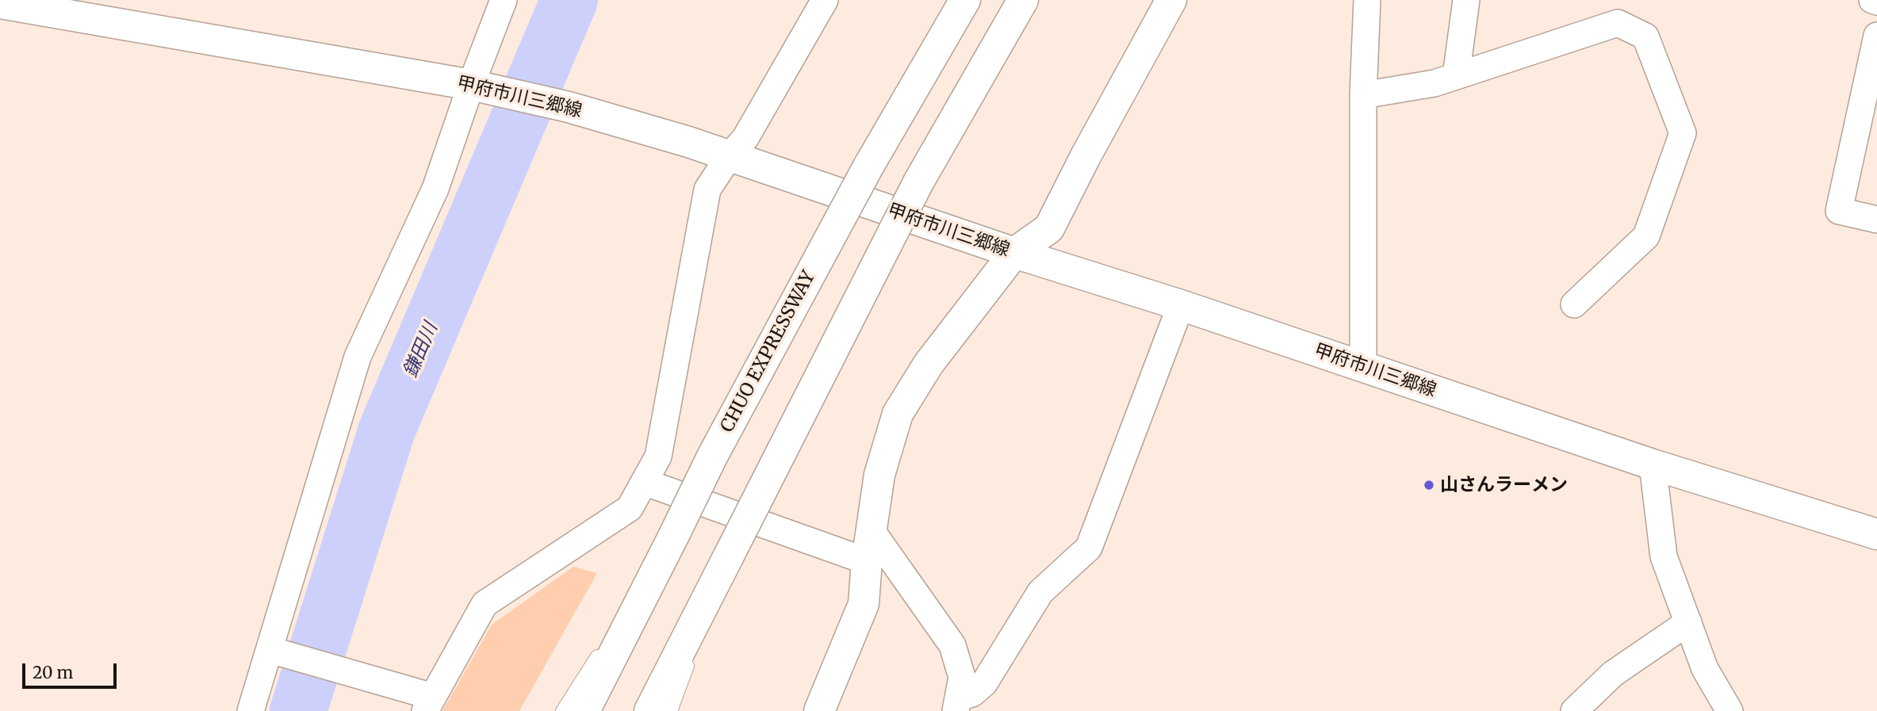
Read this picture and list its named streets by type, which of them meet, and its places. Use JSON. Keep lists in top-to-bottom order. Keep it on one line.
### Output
{"streets":{"main road":["甲府市川三郷線","CHUO EXPRESSWAY"]},"water":["鎌田川"],"places":["山さんラーメン"],"scale_bar":"20 m"}
